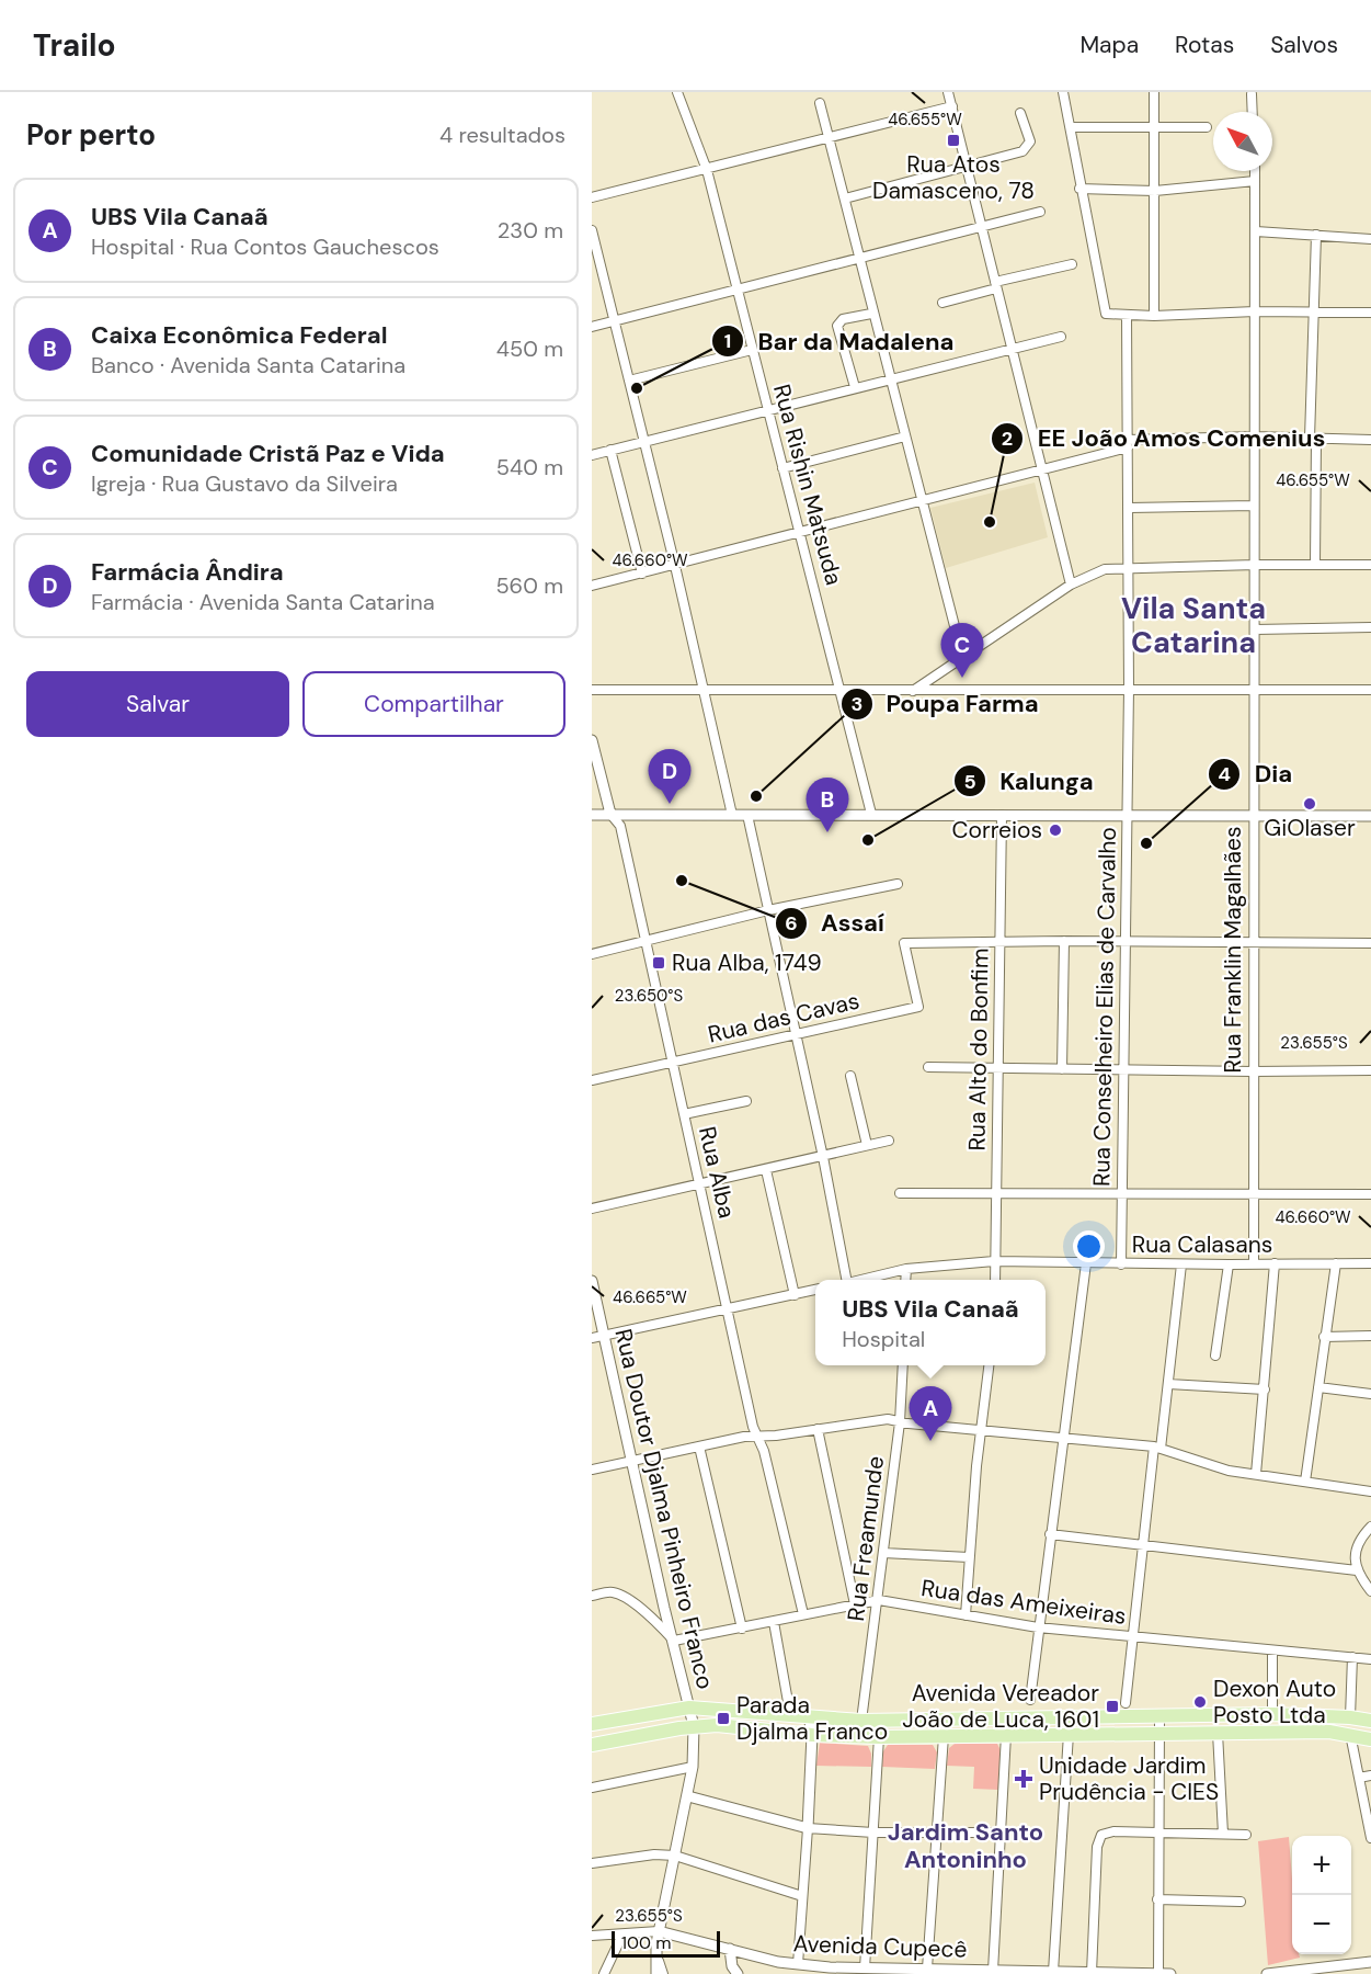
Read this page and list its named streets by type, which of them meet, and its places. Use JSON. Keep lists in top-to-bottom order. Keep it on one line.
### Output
{"streets":{"street":["Rua Rishin Matsuda","Rua Franklin Magalhães","Rua Conselheiro Elias de Carvalho","Rua das Cavas","Rua Alto do Bonfim","Rua Alba","Rua Calasans","Rua Doutor Djalma Pinheiro Franco","Rua Freamunde","Rua das Ameixeiras","Avenida Cupecê"]},"crossings":[["Rua Franklin Magalhães","Rua Calasans"],["Rua Conselheiro Elias de Carvalho","Rua Calasans"],["Rua das Cavas","Rua Alto do Bonfim"],["Rua das Cavas","Rua Alba"],["Rua Alto do Bonfim","Rua Calasans"],["Rua Alba","Rua das Ameixeiras"],["Rua Doutor Djalma Pinheiro Franco","Rua das Ameixeiras"],["Rua Doutor Djalma Pinheiro Franco","Avenida Cupecê"],["Rua Freamunde","Rua das Ameixeiras"]],"districts":["Vila Santa Catarina","Jardim Santo Antoninho"],"places":{"transit":["Rua Atos Damasceno, 78","Rua Alba, 1749","Avenida Vereador João de Luca, 1601","Parada Djalma Franco"],"other":["Bar da Madalena","EE João Amos Comenius","Poupa Farma","GiOlaser","Correios","Kalunga","Dia","Assaí","Dexon Auto Posto Ltda"],"health":["Unidade Jardim Prudência - CIES"]},"scale_bar":"100 m","north":"top left","page":{"header":"Trailo","nav":["Mapa","Rotas","Salvos"],"heading":["Por perto","4 resultados"],"list":[{"mark":"A","name":"UBS Vila Canaã","note":"Hospital · Rua Contos Gauchescos","value":"230 m"},{"mark":"B","name":"Caixa Econômica Federal","note":"Banco · Avenida Santa Catarina","value":"450 m"},{"mark":"C","name":"Comunidade Cristã Paz e Vida","note":"Igreja · Rua Gustavo da Silveira","value":"540 m"},{"mark":"D","name":"Farmácia Ândira","note":"Farmácia · Avenida Santa Catarina","value":"560 m"}],"pins":["C","D","B","A"],"buttons":["Salvar","Compartilhar"],"popup":["UBS Vila Canaã","Hospital"],"map_buttons":["+","−"],"scale":"100 m"},"coordinates":["46.655°W","46.660°W","23.650°S","23.655°S","46.665°W"]}
